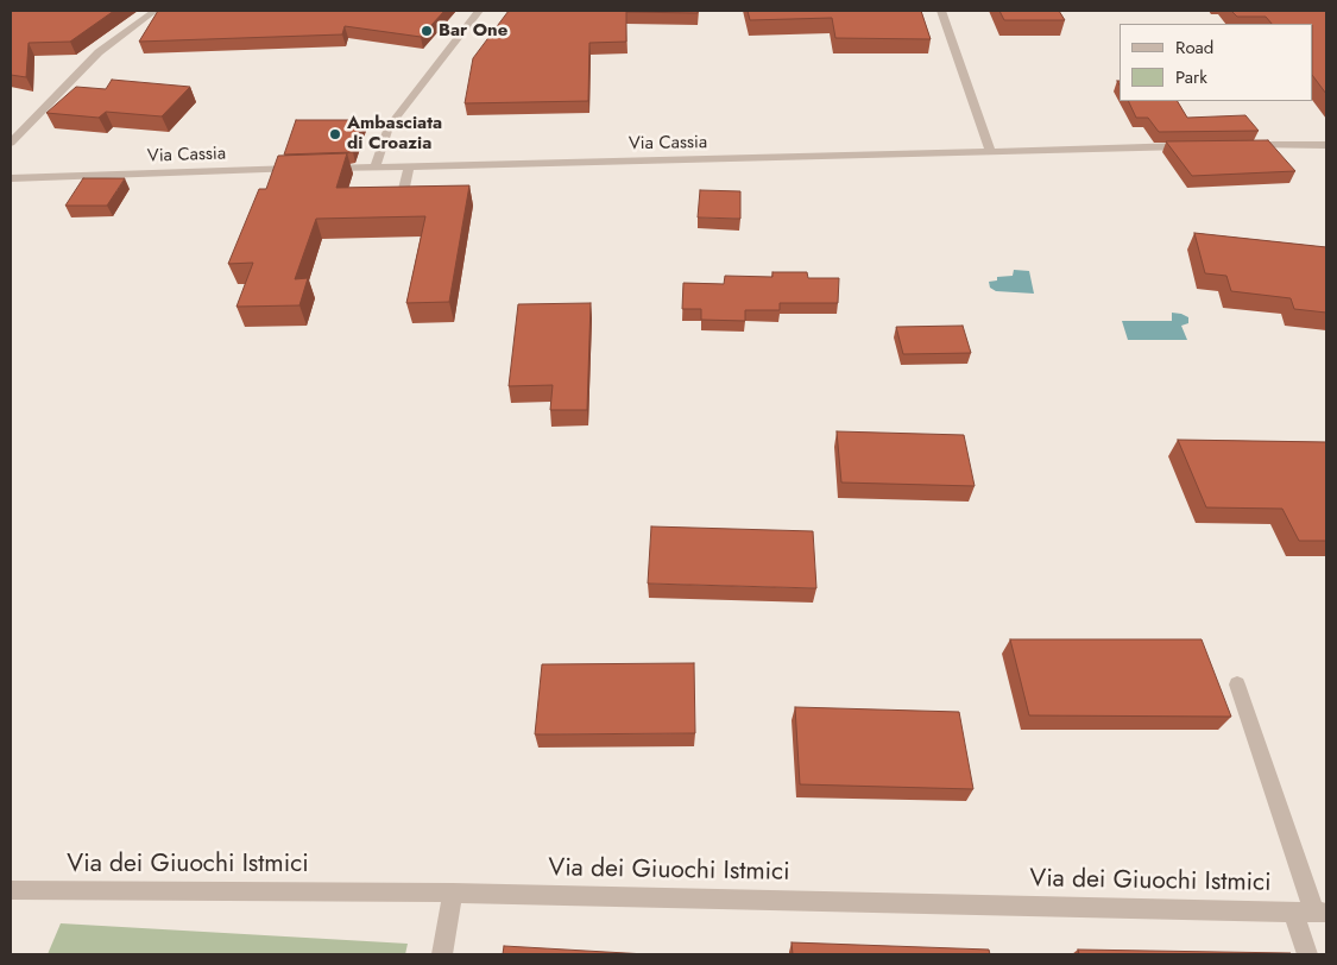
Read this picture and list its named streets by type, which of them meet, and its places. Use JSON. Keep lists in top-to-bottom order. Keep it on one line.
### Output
{"streets":{"street":["Via Cassia","Via dei Giuochi Istmici"]},"places":["Bar One","Ambasciata di Croazia"],"legend":["Road","Park"]}
